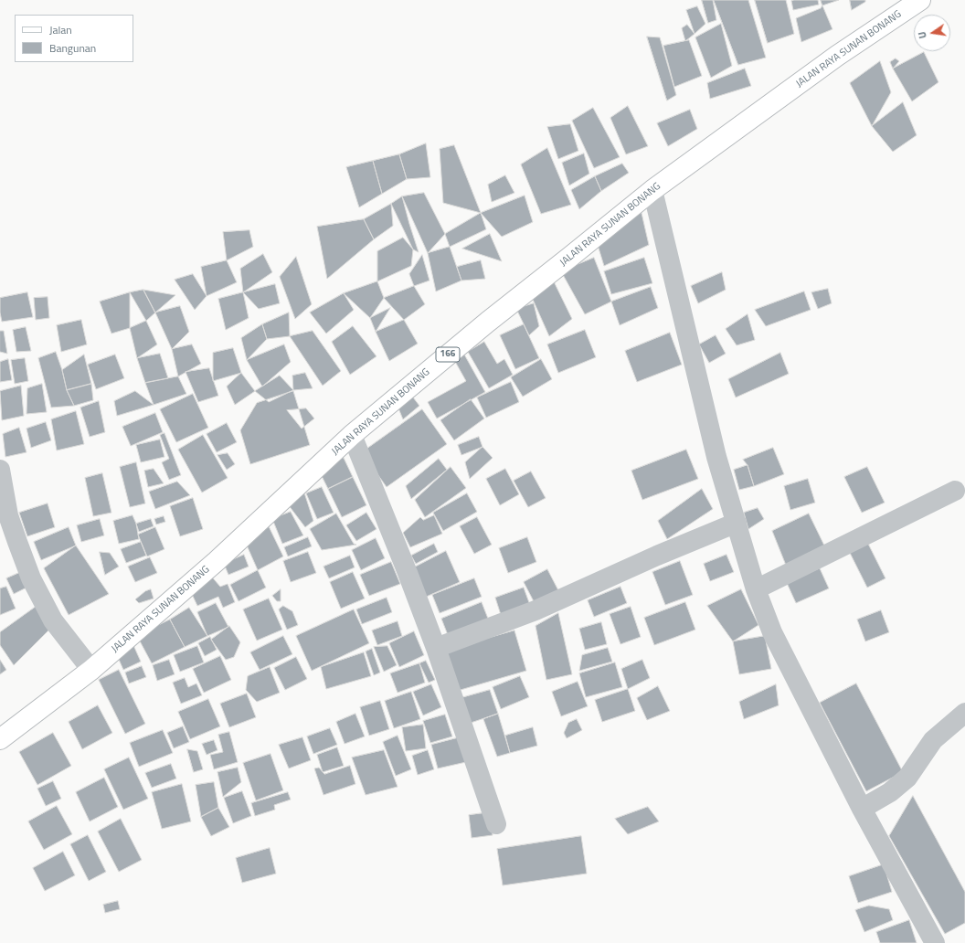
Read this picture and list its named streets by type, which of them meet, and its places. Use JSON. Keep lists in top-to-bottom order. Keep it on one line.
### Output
{"streets":{"main road":["JALAN RAYA SUNAN BONANG","166"]},"legend":["Jalan","Bangunan"],"north":"left"}
